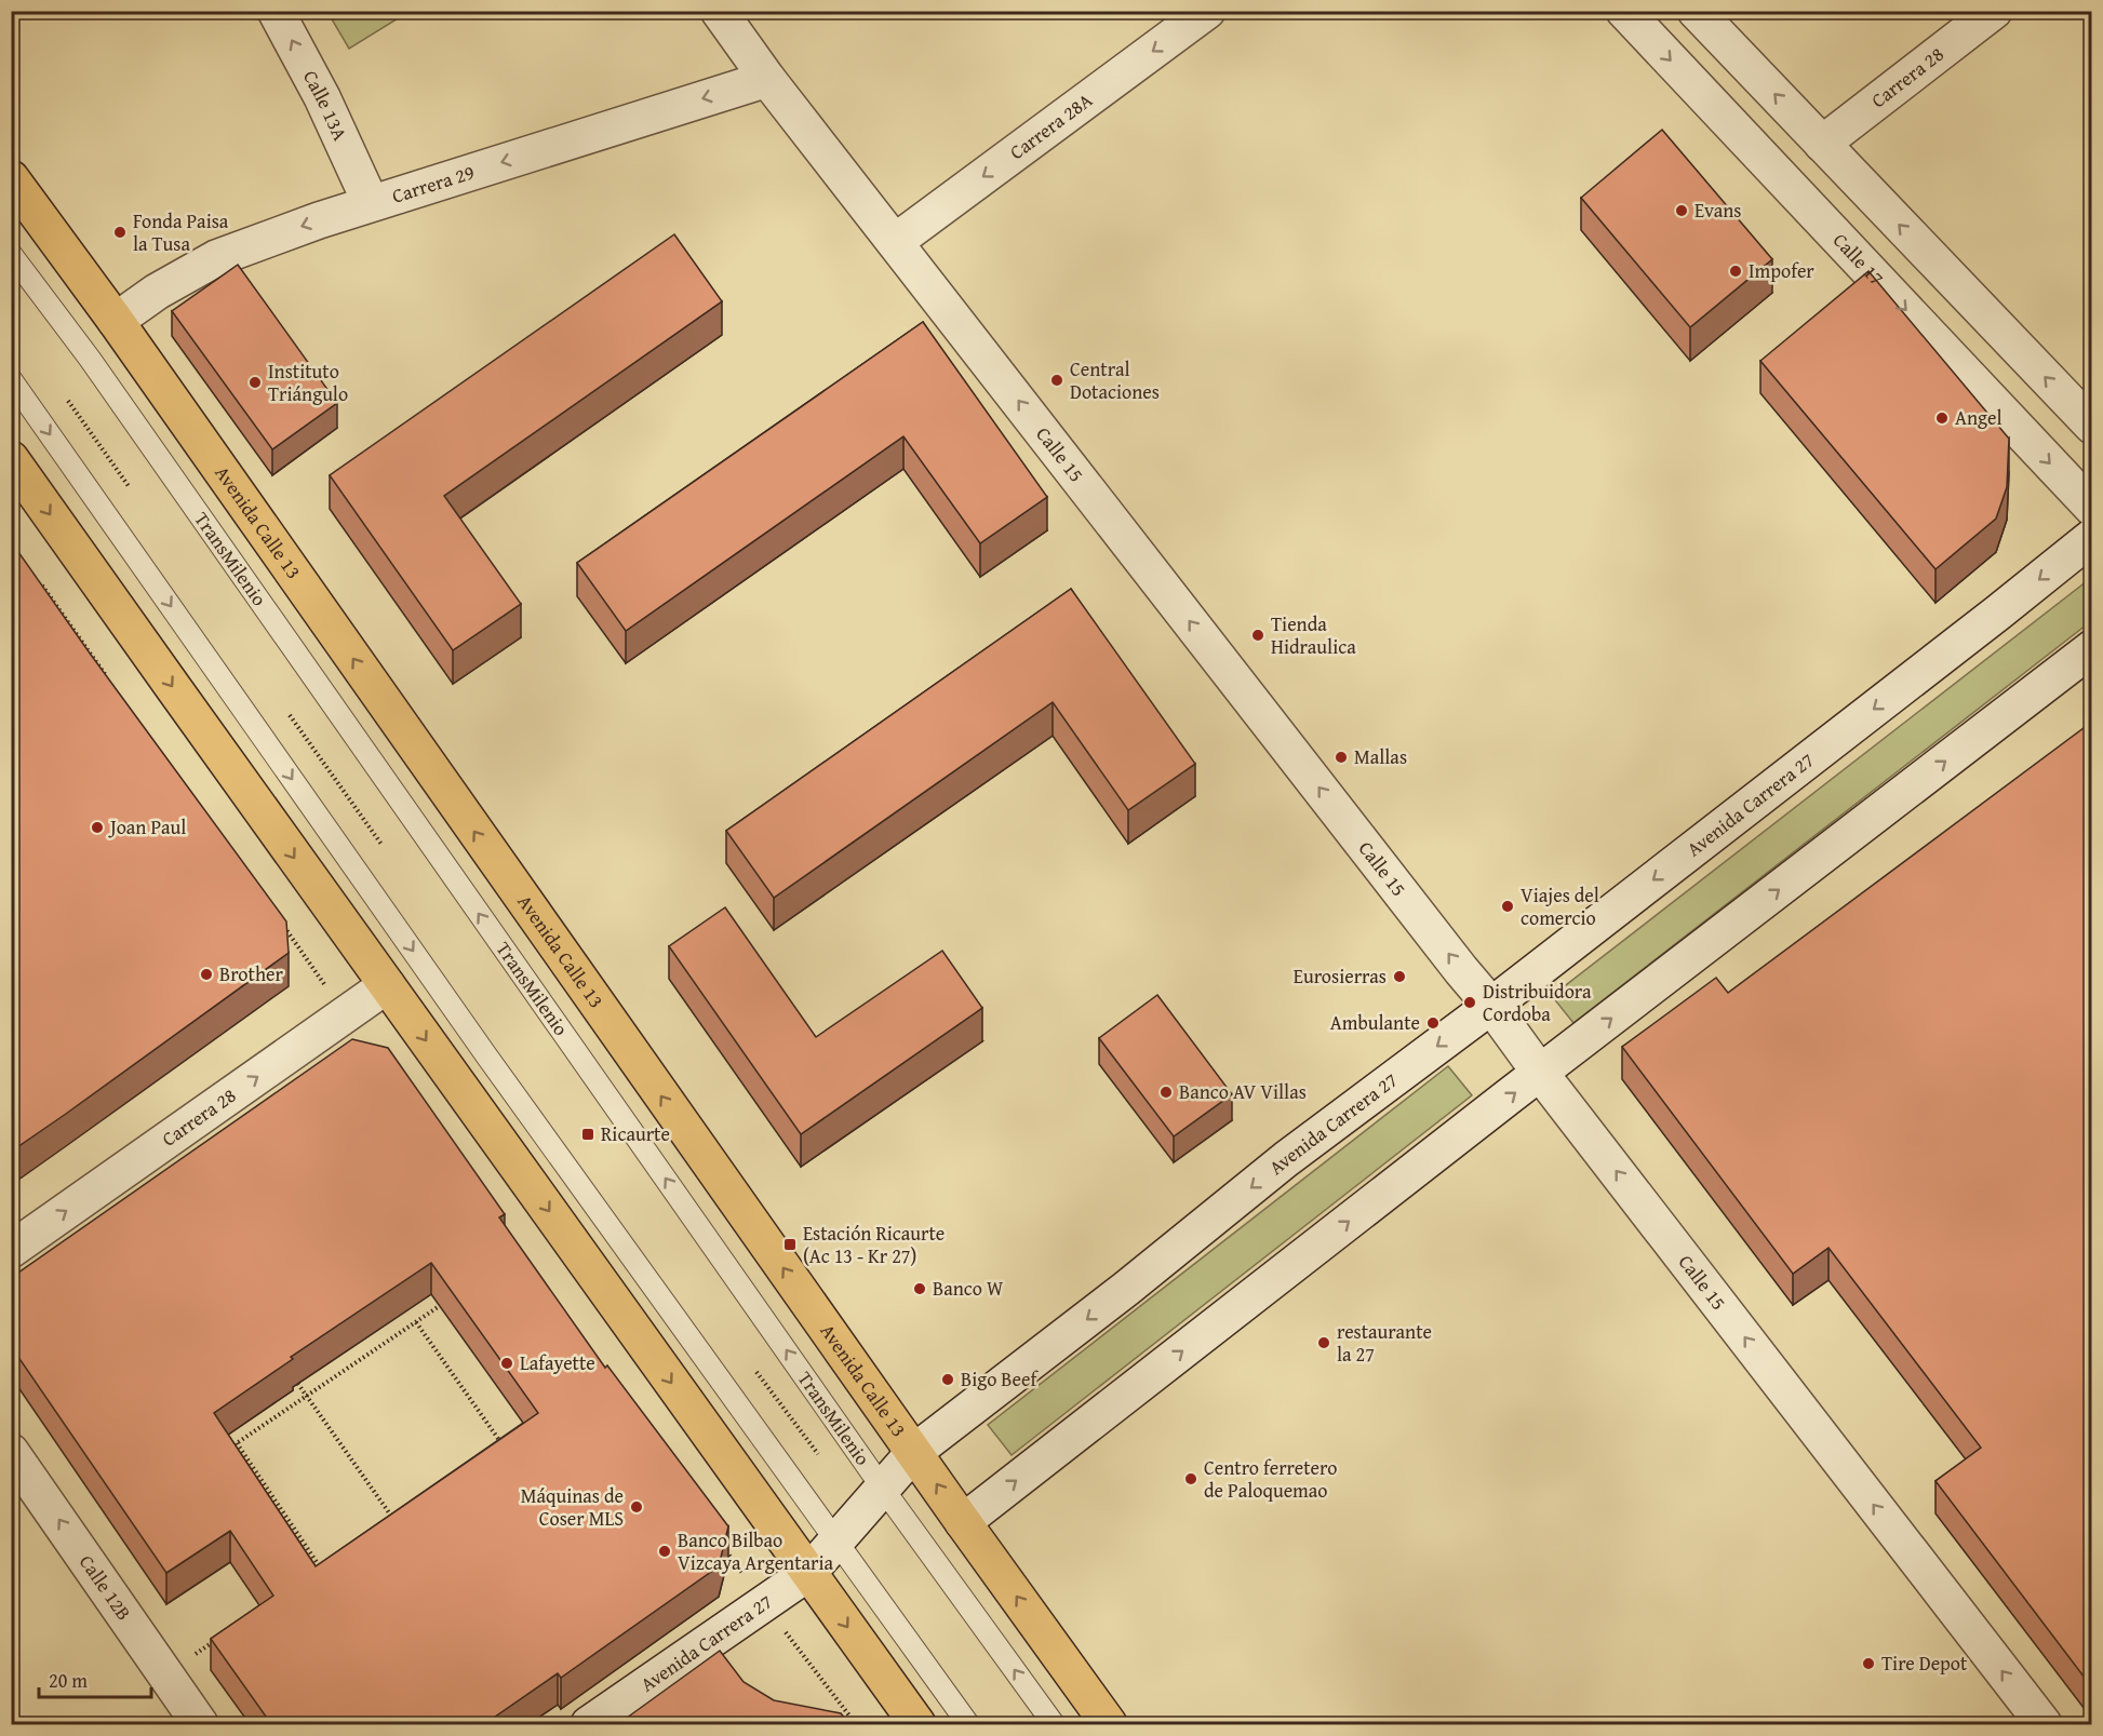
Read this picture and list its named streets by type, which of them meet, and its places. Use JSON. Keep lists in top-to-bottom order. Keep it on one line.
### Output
{"streets":{"main road":["Avenida Calle 13"],"street":["Carrera 28","Calle 13A","Carrera 28A","Carrera 29","Calle 17","Calle 15","Avenida Carrera 27","Calle 12B"],"lane":["TransMilenio"]},"crossings":[["Calle 13A","Carrera 29"],["Carrera 28A","Calle 15"],["Carrera 29","Calle 15"],["Carrera 29","Avenida Calle 13"],["Calle 15","Avenida Carrera 27"],["Avenida Calle 13","Avenida Carrera 27"],["TransMilenio","Avenida Carrera 27"]],"one_way":["Carrera 28","Calle 13A","Carrera 28A","Carrera 29","Calle 15","Calle 12B"],"places":{"other":["Evans","Fonda Paisa la Tusa","Impofer","Central Dotaciones","Instituto Triángulo","Angel","Tienda Hidraulica","Mallas","Joan Paul","Viajes del comercio","Brother","Eurosierras","Distribuidora Cordoba","Ambulante","Banco AV Villas","Banco W","restaurante la 27","Lafayette","Bigo Beef","Centro ferretero de Paloquemao","Máquinas de Coser MLS","Banco Bilbao Vizcaya Argentaria","Tire Depot"],"transit":["Ricaurte","Estación Ricaurte (Ac 13 - Kr 27)"]},"scale_bar":"20 m"}
